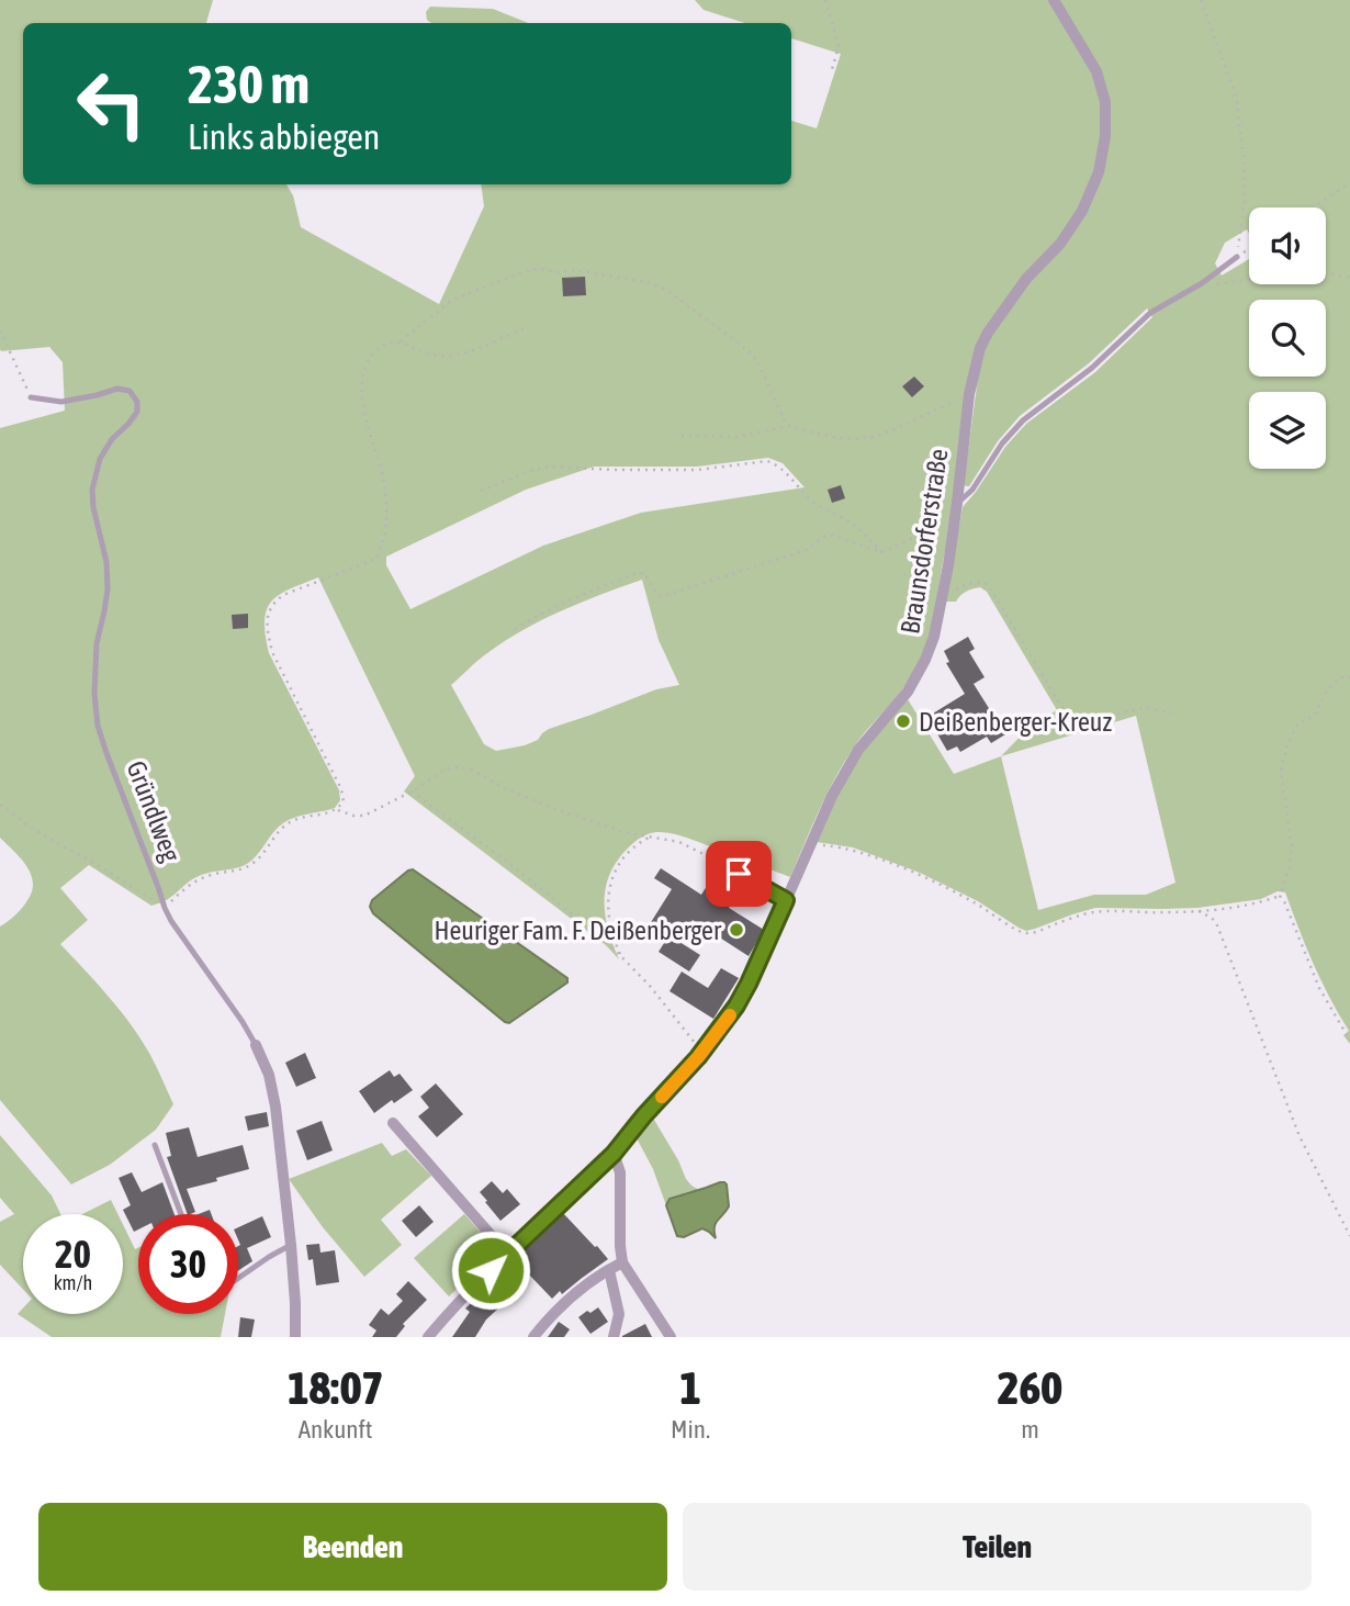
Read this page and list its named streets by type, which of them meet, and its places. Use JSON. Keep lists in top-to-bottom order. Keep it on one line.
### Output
{"streets":{"street":["Braunsdorferstraße","Gründlweg"]},"places":["Deißenberger-Kreuz","Heuriger Fam. F. Deißenberger"],"page":{"turn":["230 m","Links abbiegen"],"speed":"20 km/h","limit":"30","eta":["18:07","Ankunft","1","Min.","260","m"],"buttons":["Beenden","Teilen"]}}
